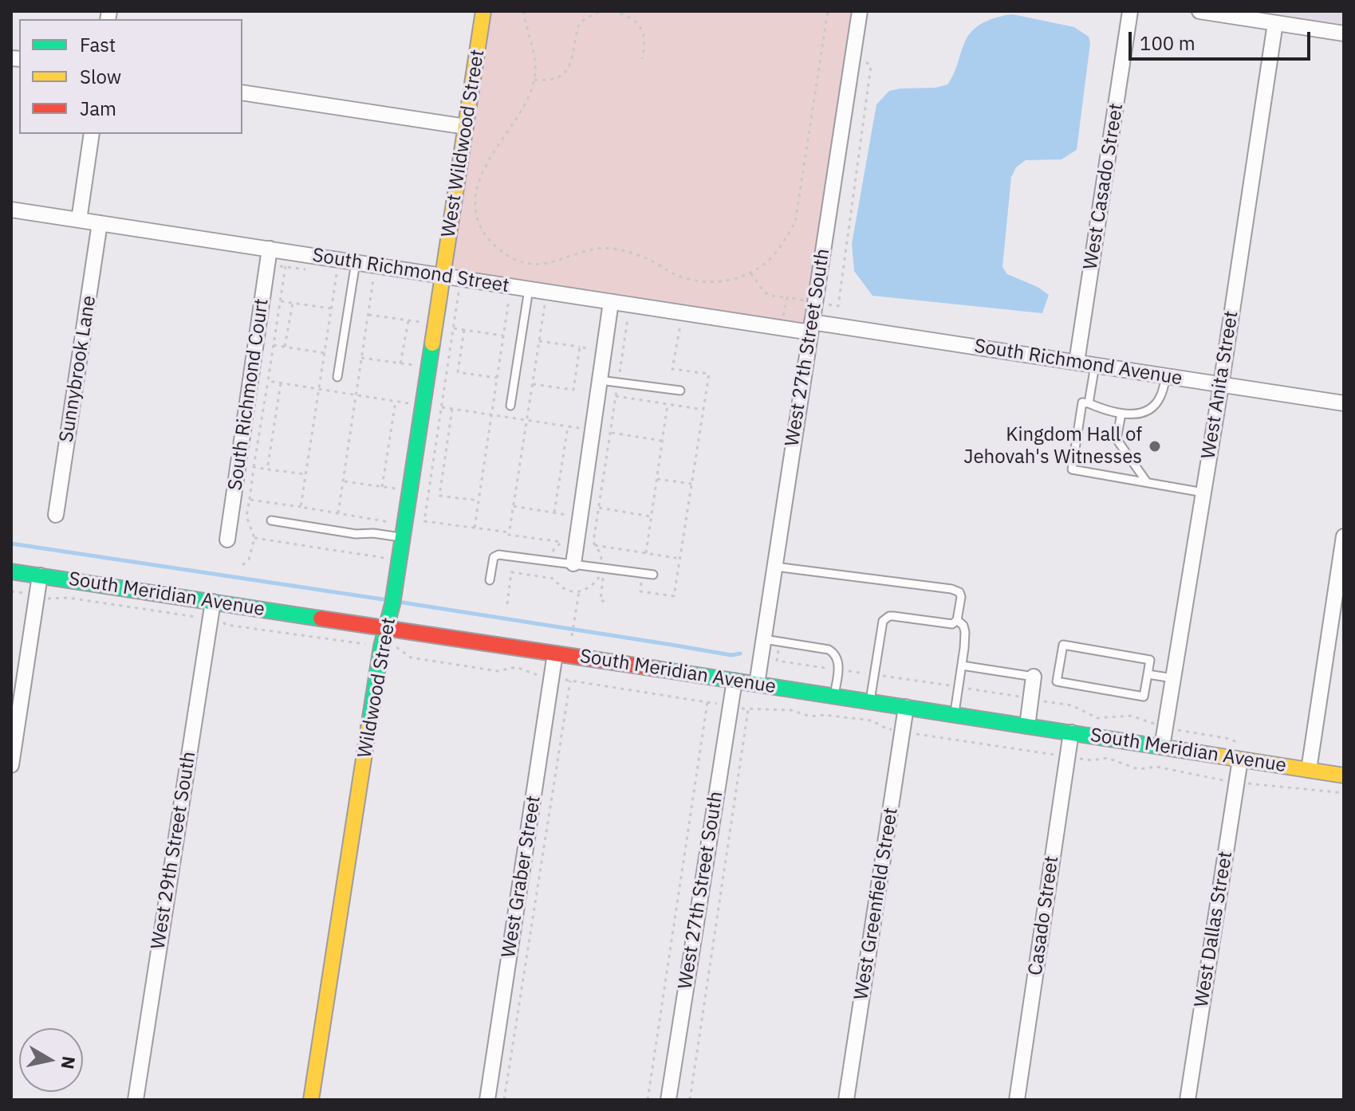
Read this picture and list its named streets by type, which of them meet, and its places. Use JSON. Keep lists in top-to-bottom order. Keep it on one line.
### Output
{"streets":{"main road":["West Wildwood Street","South Meridian Avenue","Wildwood Street"],"street":["West Casado Street","South Richmond Street","West 27th Street South","South Richmond Avenue","Sunnybrook Lane","West Anita Street","South Richmond Court","West 29th Street South","West Graber Street","West Greenfield Street","Casado Street","West Dallas Street"]},"crossings":[["West Wildwood Street","South Richmond Street"],["West Wildwood Street","Wildwood Street"],["West Casado Street","South Richmond Avenue"],["South Richmond Street","West 27th Street South"],["South Richmond Street","South Richmond Avenue"],["South Richmond Street","Sunnybrook Lane"],["South Richmond Street","South Richmond Court"],["South Richmond Street","Wildwood Street"],["West 27th Street South","South Richmond Avenue"],["West 27th Street South","South Meridian Avenue"],["South Richmond Avenue","West Anita Street"],["West Anita Street","South Meridian Avenue"],["South Meridian Avenue","Wildwood Street"],["South Meridian Avenue","West 29th Street South"],["South Meridian Avenue","West Graber Street"],["South Meridian Avenue","West Greenfield Street"],["South Meridian Avenue","Casado Street"],["South Meridian Avenue","West Dallas Street"]],"places":["Kingdom Hall of Jehovah's Witnesses"],"legend":["Fast","Slow","Jam"],"scale_bar":"100 m","north":"right"}
